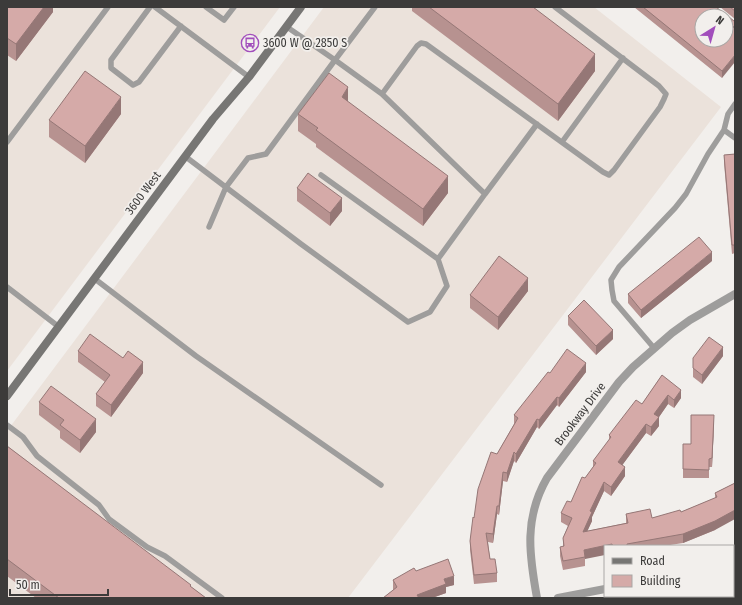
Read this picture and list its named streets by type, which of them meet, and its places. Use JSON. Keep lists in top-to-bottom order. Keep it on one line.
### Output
{"streets":{"street":["3600 West","Brookway Drive"]},"places":{"bus stop":["3600 W @ 2850 S"]},"legend":["Road","Building"],"scale_bar":"50 m","north":"top right"}
